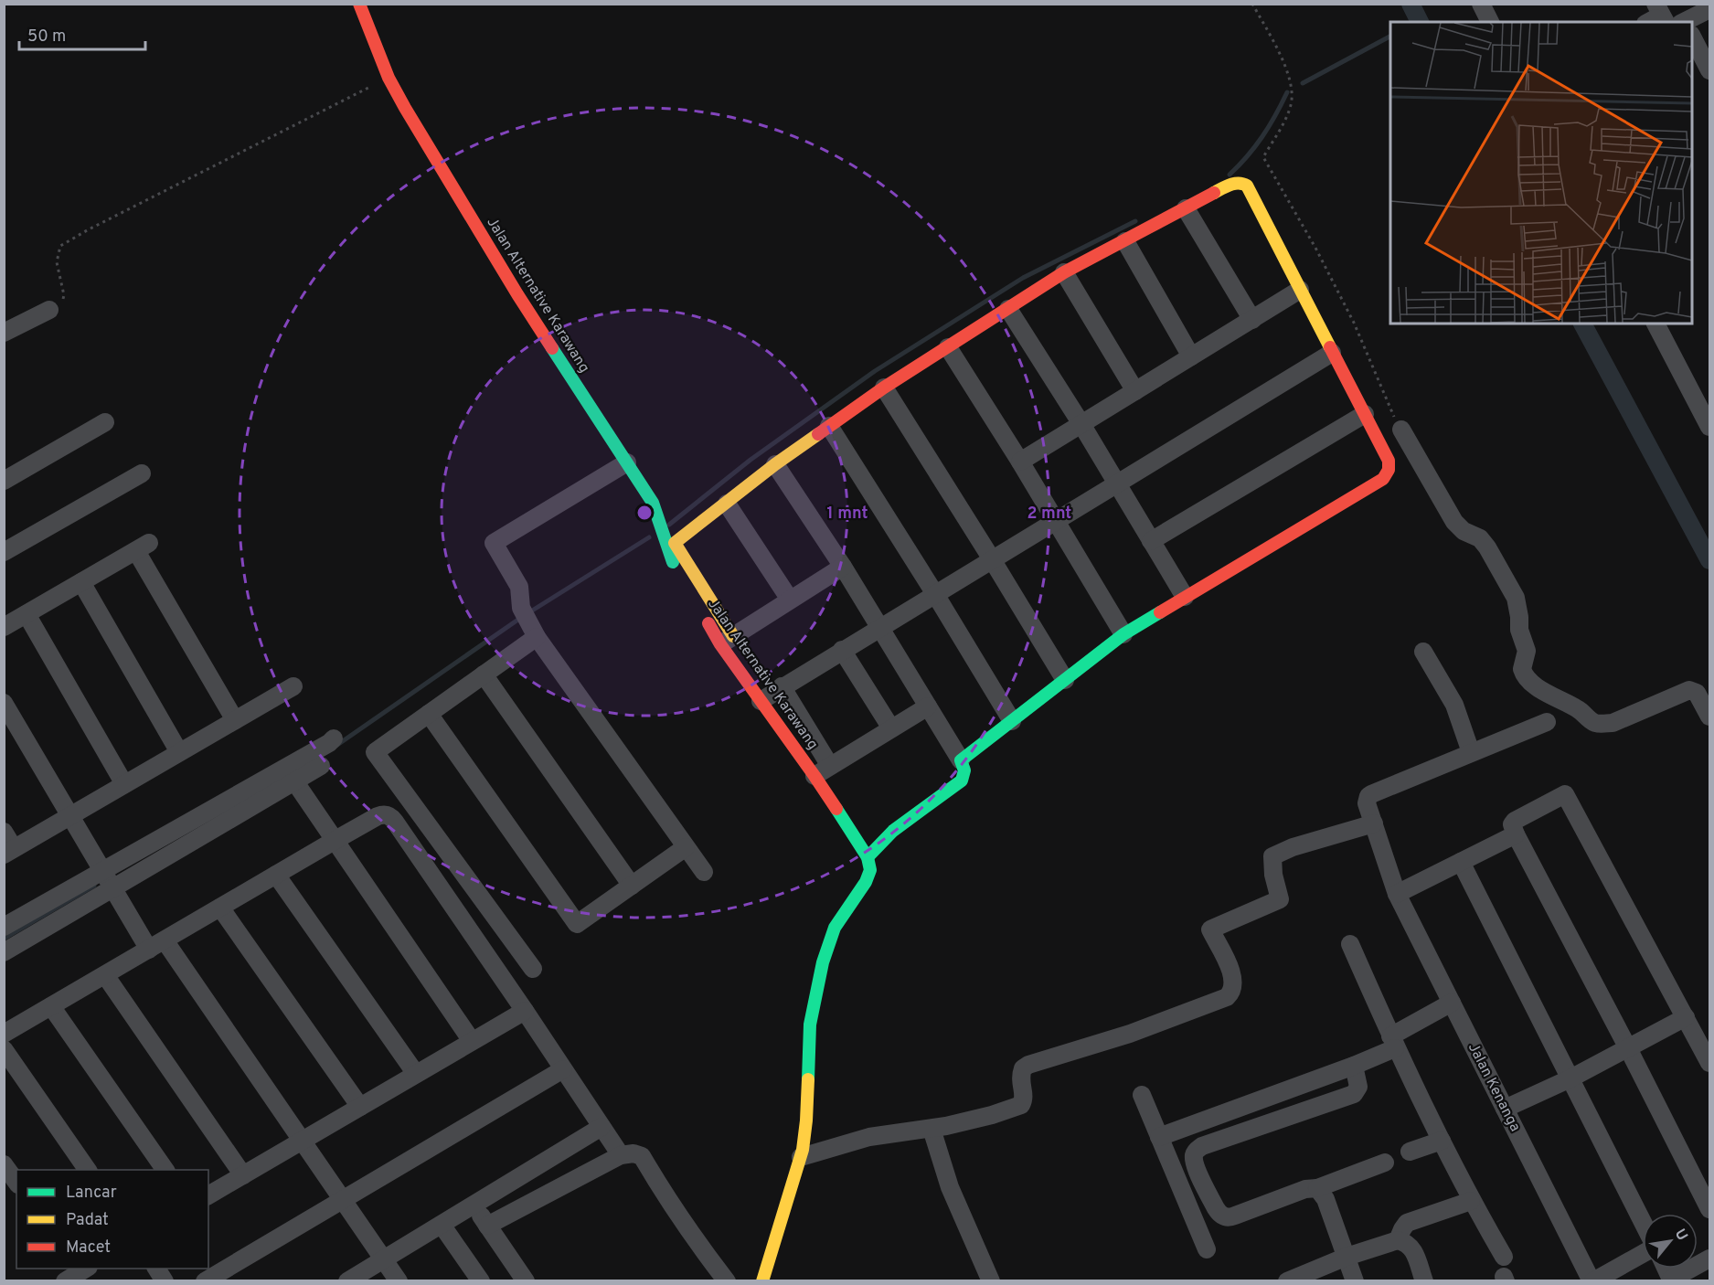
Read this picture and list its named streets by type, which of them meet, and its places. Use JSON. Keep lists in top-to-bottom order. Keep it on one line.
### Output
{"streets":{"street":["Jalan Alternative Karawang","Jalan Kenanga"]},"legend":["Lancar","Padat","Macet"],"scale_bar":"50 m","north":"top right","rings":["1 mnt","2 mnt"]}
